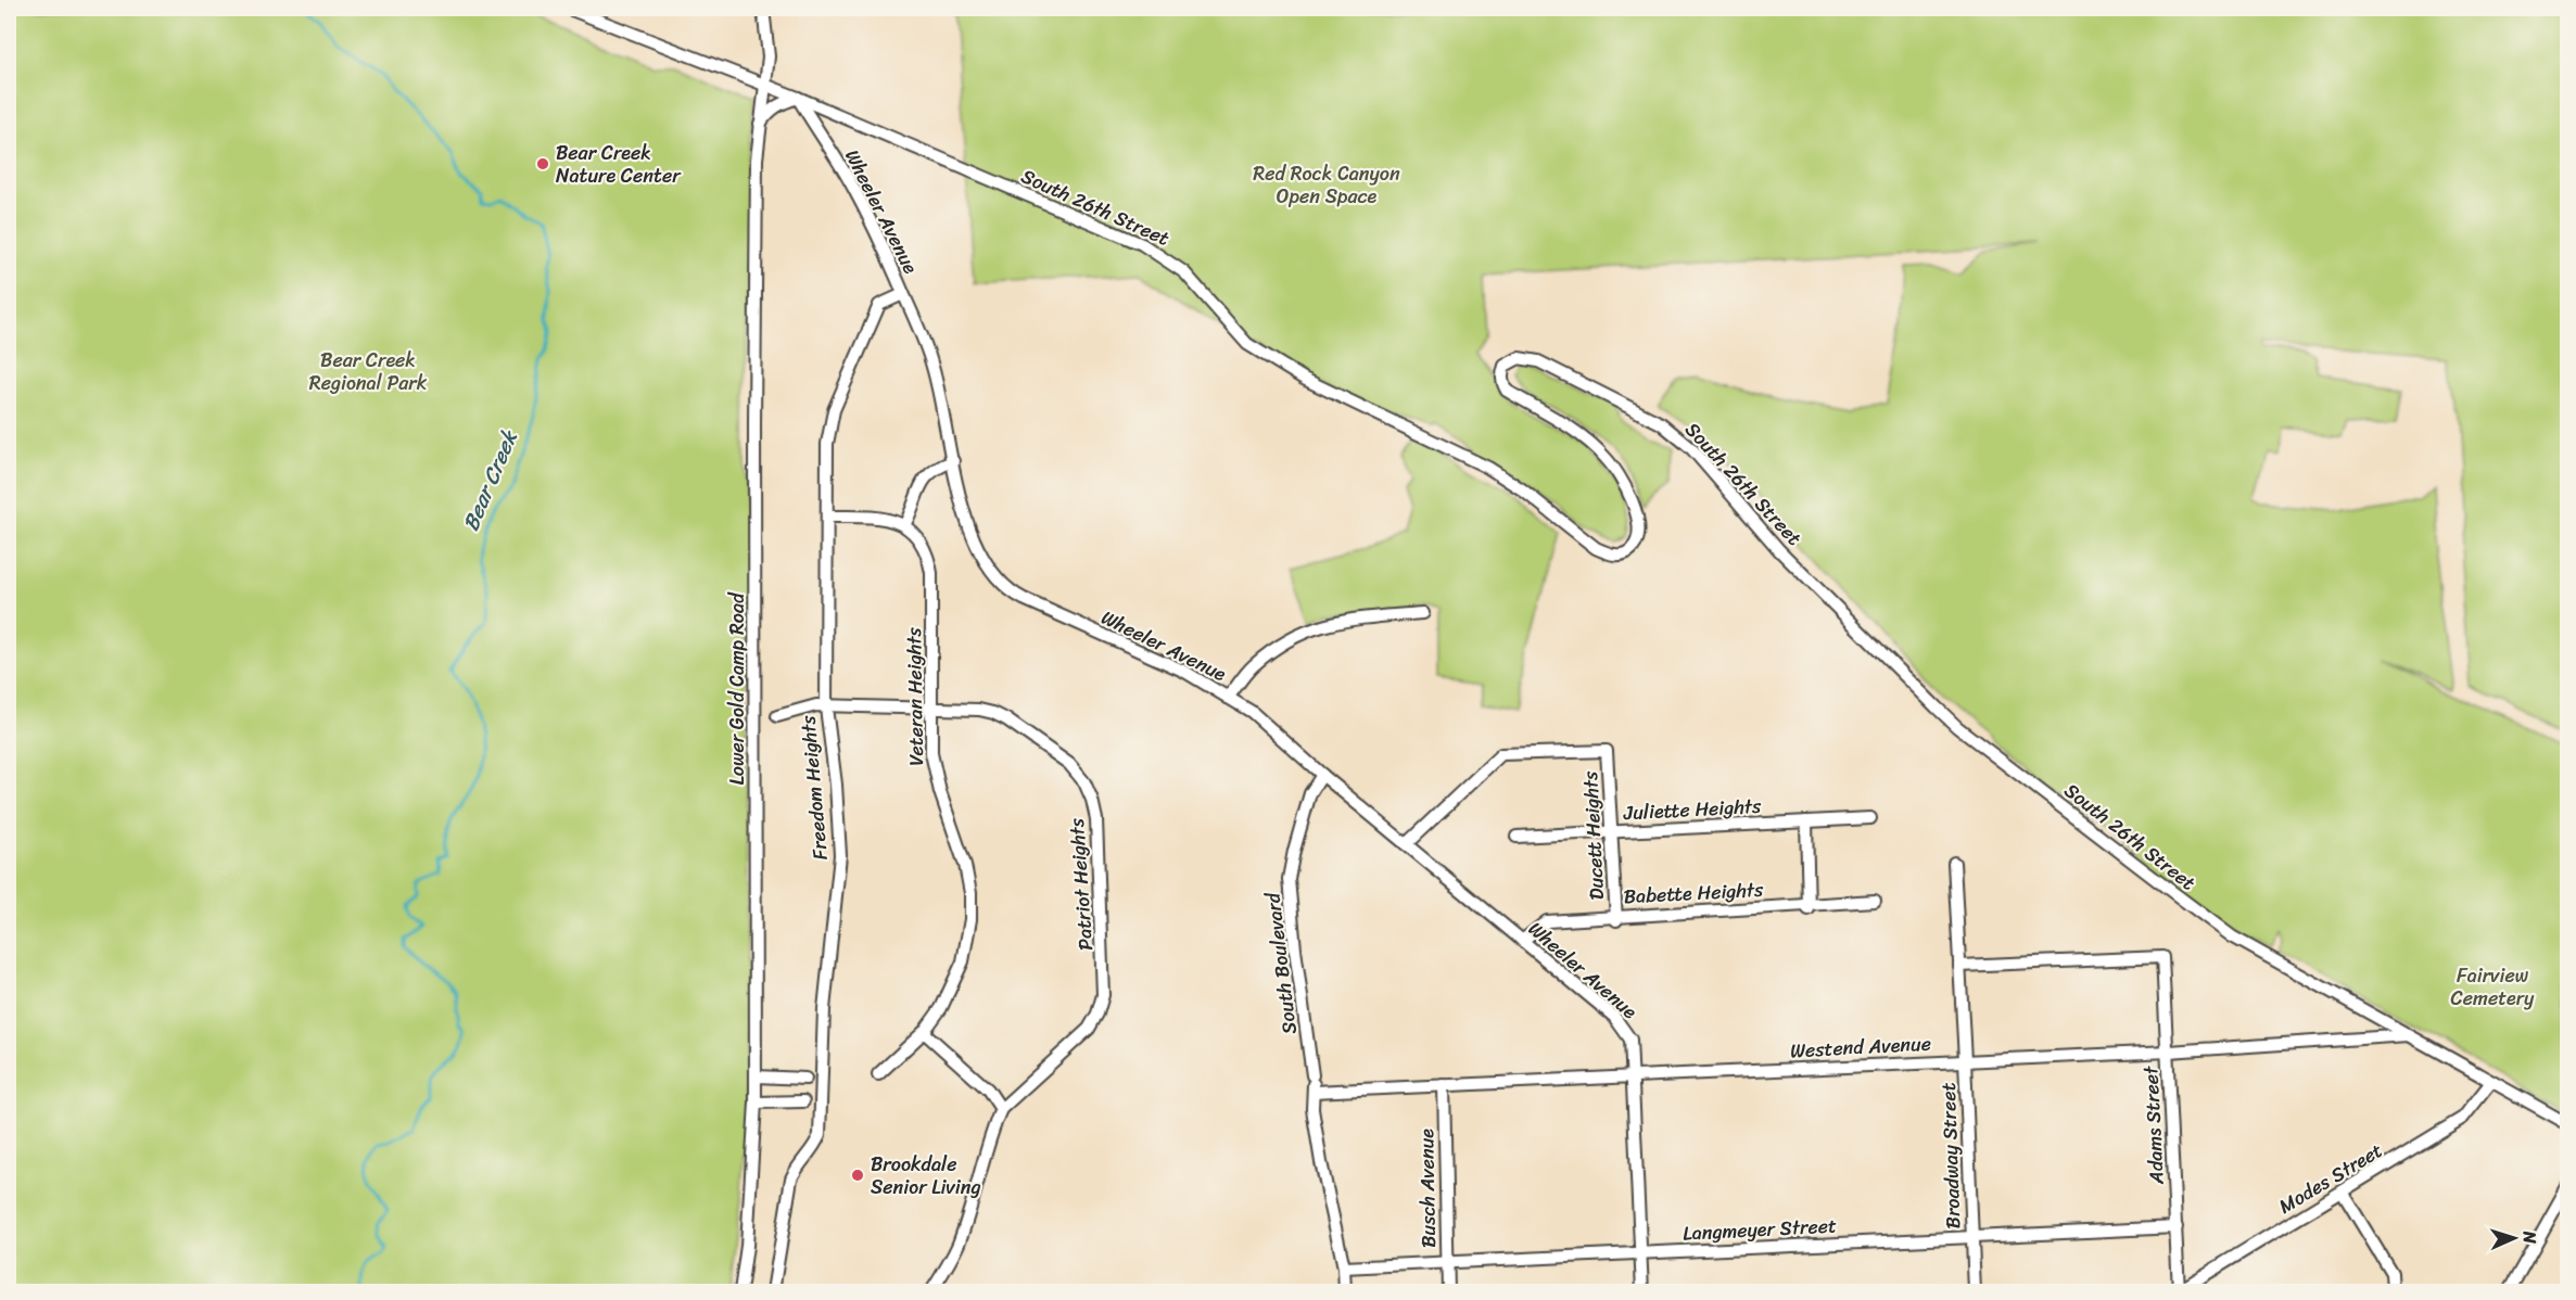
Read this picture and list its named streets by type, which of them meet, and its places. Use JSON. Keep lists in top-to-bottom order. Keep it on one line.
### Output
{"streets":{"street":["South 26th Street","Wheeler Avenue","Lower Gold Camp Road","Veteran Heights","Freedom Heights","Juliette Heights","Ducett Heights","Patriot Heights","Babette Heights","South Boulevard","Westend Avenue","Adams Street","Broadway Street","Modes Street","Busch Avenue","Langmeyer Street"]},"crossings":[["South 26th Street","Wheeler Avenue"],["South 26th Street","Lower Gold Camp Road"],["South 26th Street","Westend Avenue"],["South 26th Street","Modes Street"],["Wheeler Avenue","Freedom Heights"],["Wheeler Avenue","Ducett Heights"],["Wheeler Avenue","Babette Heights"],["Wheeler Avenue","South Boulevard"],["Wheeler Avenue","Westend Avenue"],["Wheeler Avenue","Langmeyer Street"],["Veteran Heights","Patriot Heights"],["Freedom Heights","Patriot Heights"],["Juliette Heights","Ducett Heights"],["Ducett Heights","Babette Heights"],["South Boulevard","Westend Avenue"],["South Boulevard","Langmeyer Street"],["Westend Avenue","Adams Street"],["Westend Avenue","Broadway Street"],["Westend Avenue","Busch Avenue"],["Adams Street","Broadway Street"],["Adams Street","Modes Street"],["Adams Street","Langmeyer Street"],["Broadway Street","Langmeyer Street"],["Busch Avenue","Langmeyer Street"]],"water":["Bear Creek"],"parks":["Red Rock Canyon Open Space","Bear Creek Regional Park","Fairview Cemetery"],"places":["Bear Creek Nature Center","Brookdale Senior Living"],"north":"right"}
